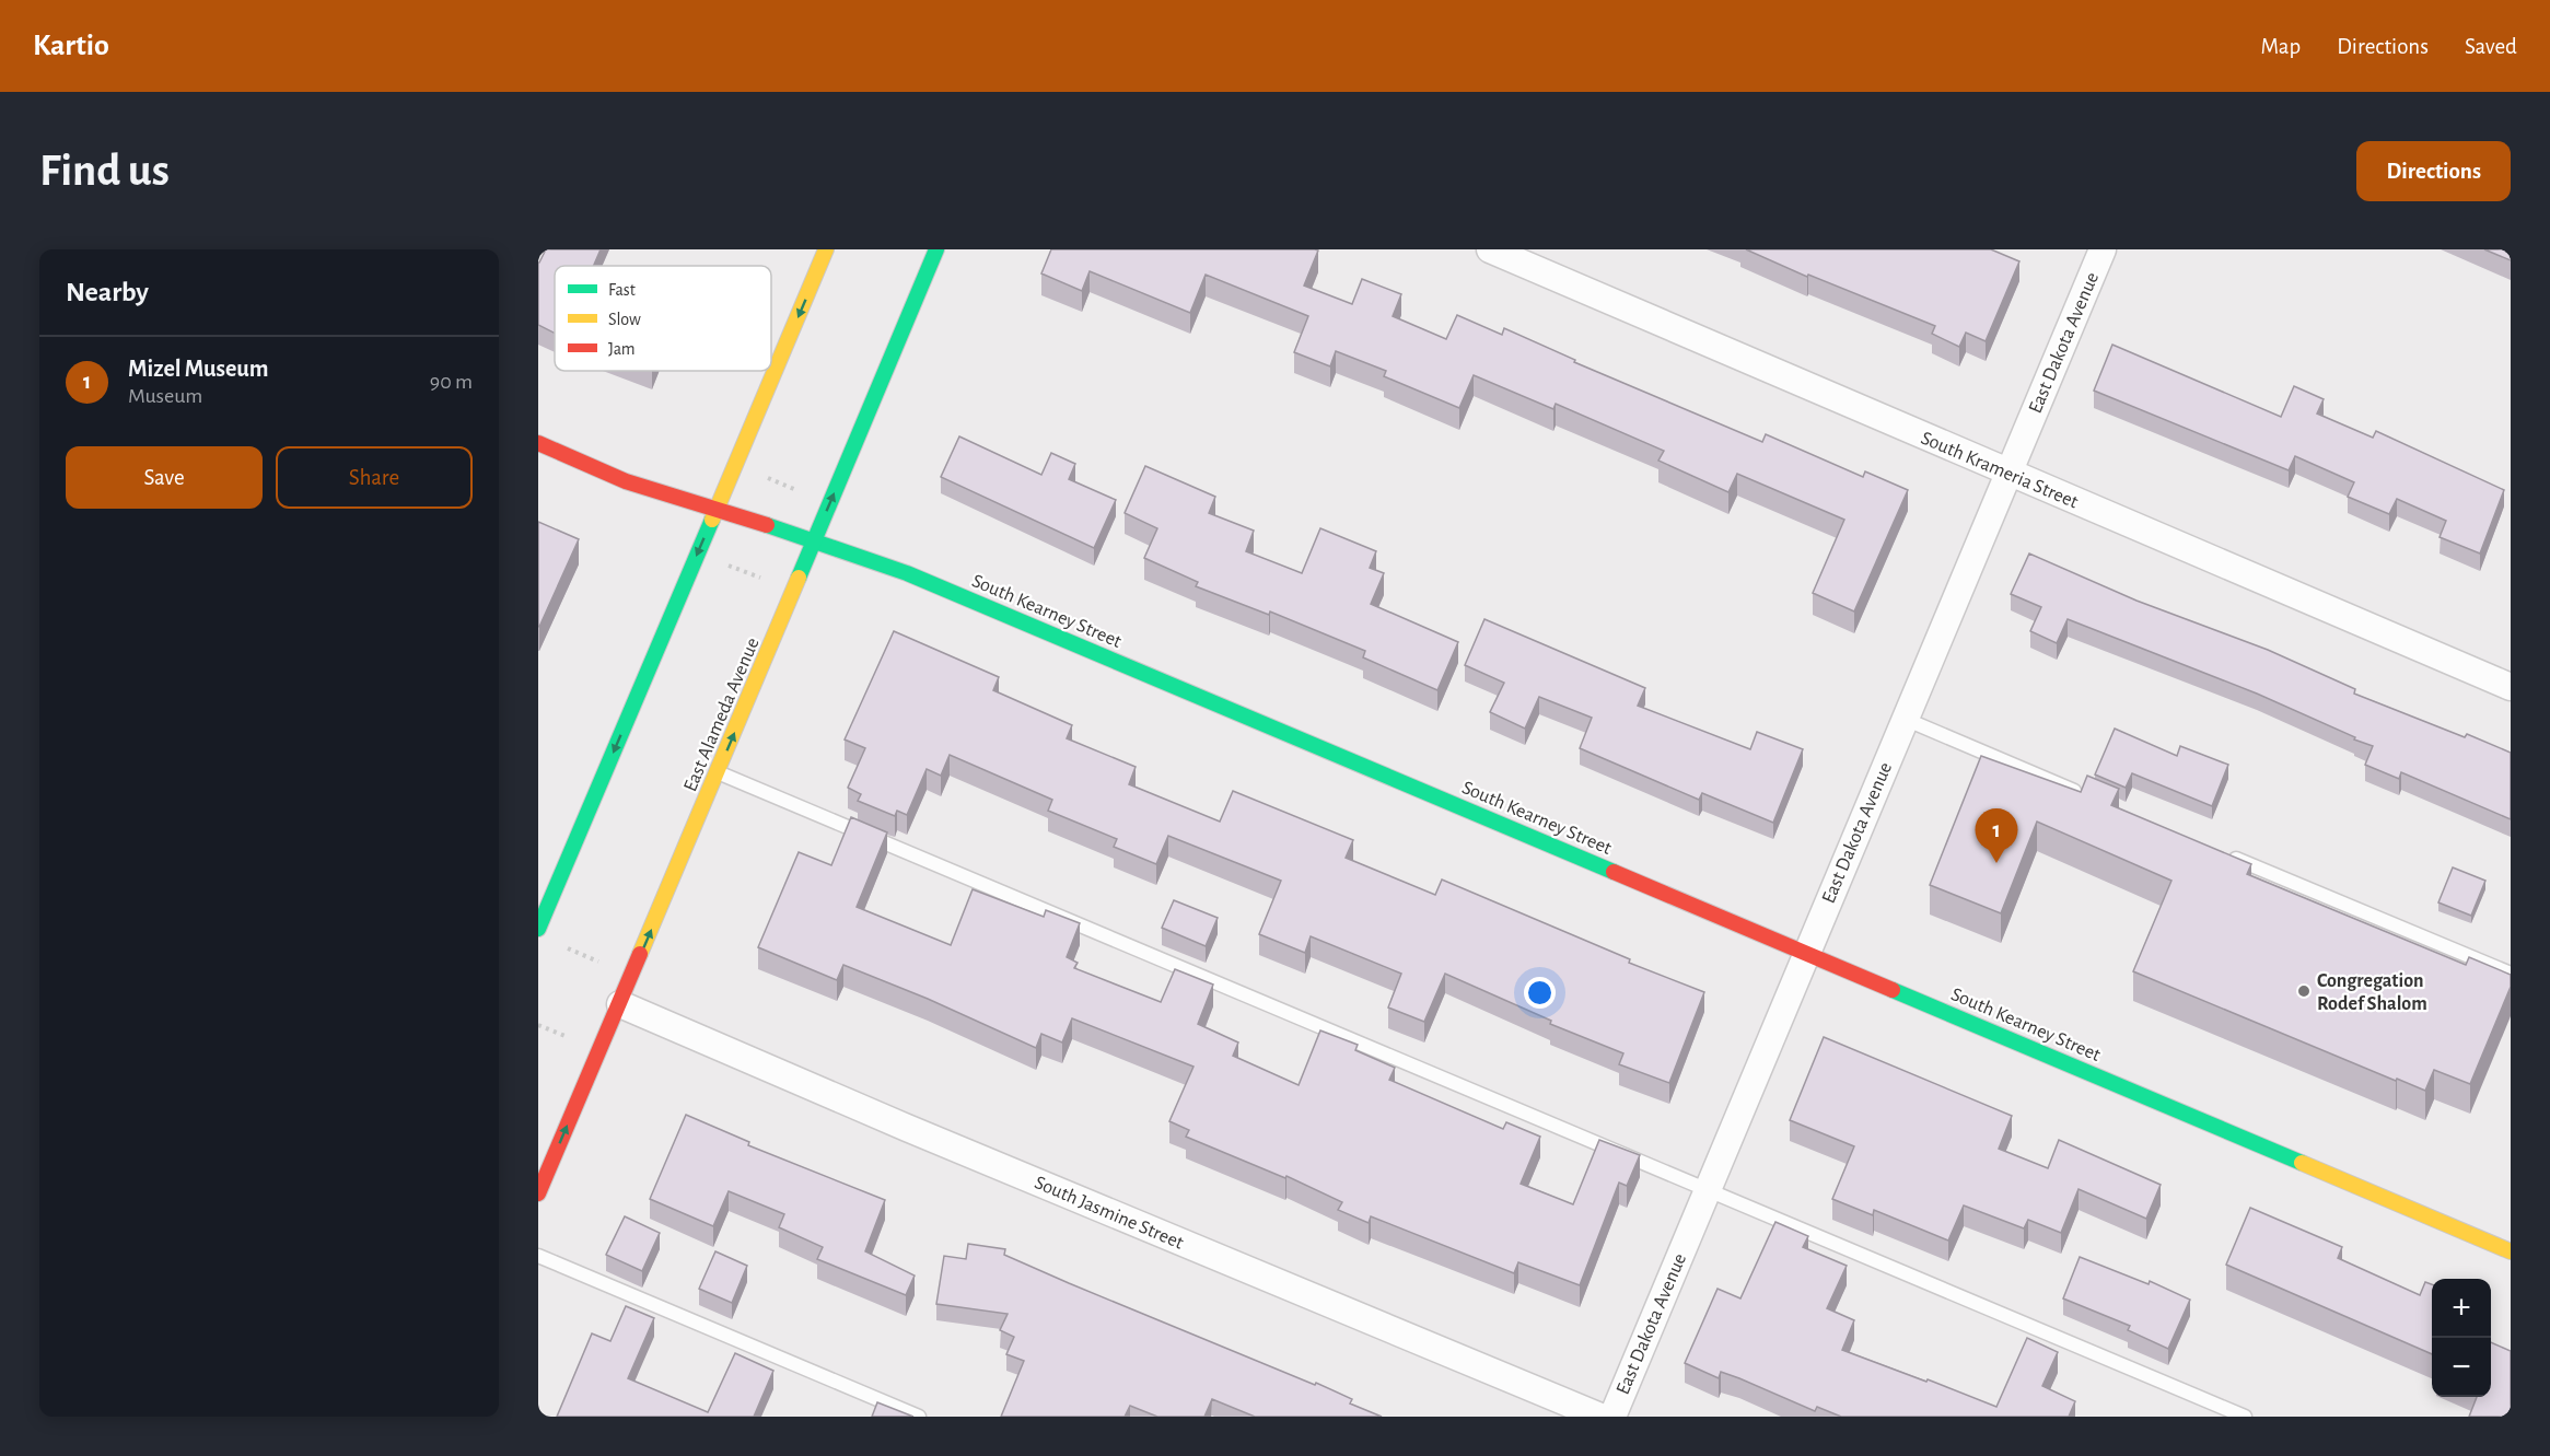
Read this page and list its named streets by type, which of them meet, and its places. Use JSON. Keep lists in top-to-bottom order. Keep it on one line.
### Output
{"streets":{"street":["East Dakota Avenue","South Krameria Street","South Kearney Street","East Alameda Avenue","South Jasmine Street"]},"crossings":[["East Dakota Avenue","South Krameria Street"],["East Dakota Avenue","South Kearney Street"],["South Kearney Street","East Alameda Avenue"],["East Alameda Avenue","South Jasmine Street"]],"places":["Congregation Rodef Shalom"],"legend":["Fast","Slow","Jam"],"page":{"header":"Kartio","nav":["Map","Directions","Saved"],"buttons":["Directions",["Save","Share"]],"title":"Find us","heading":"Nearby","list":[{"mark":"1","name":"Mizel Museum","note":"Museum","value":"90 m"}],"pins":"1","map_buttons":["+","−"]}}
